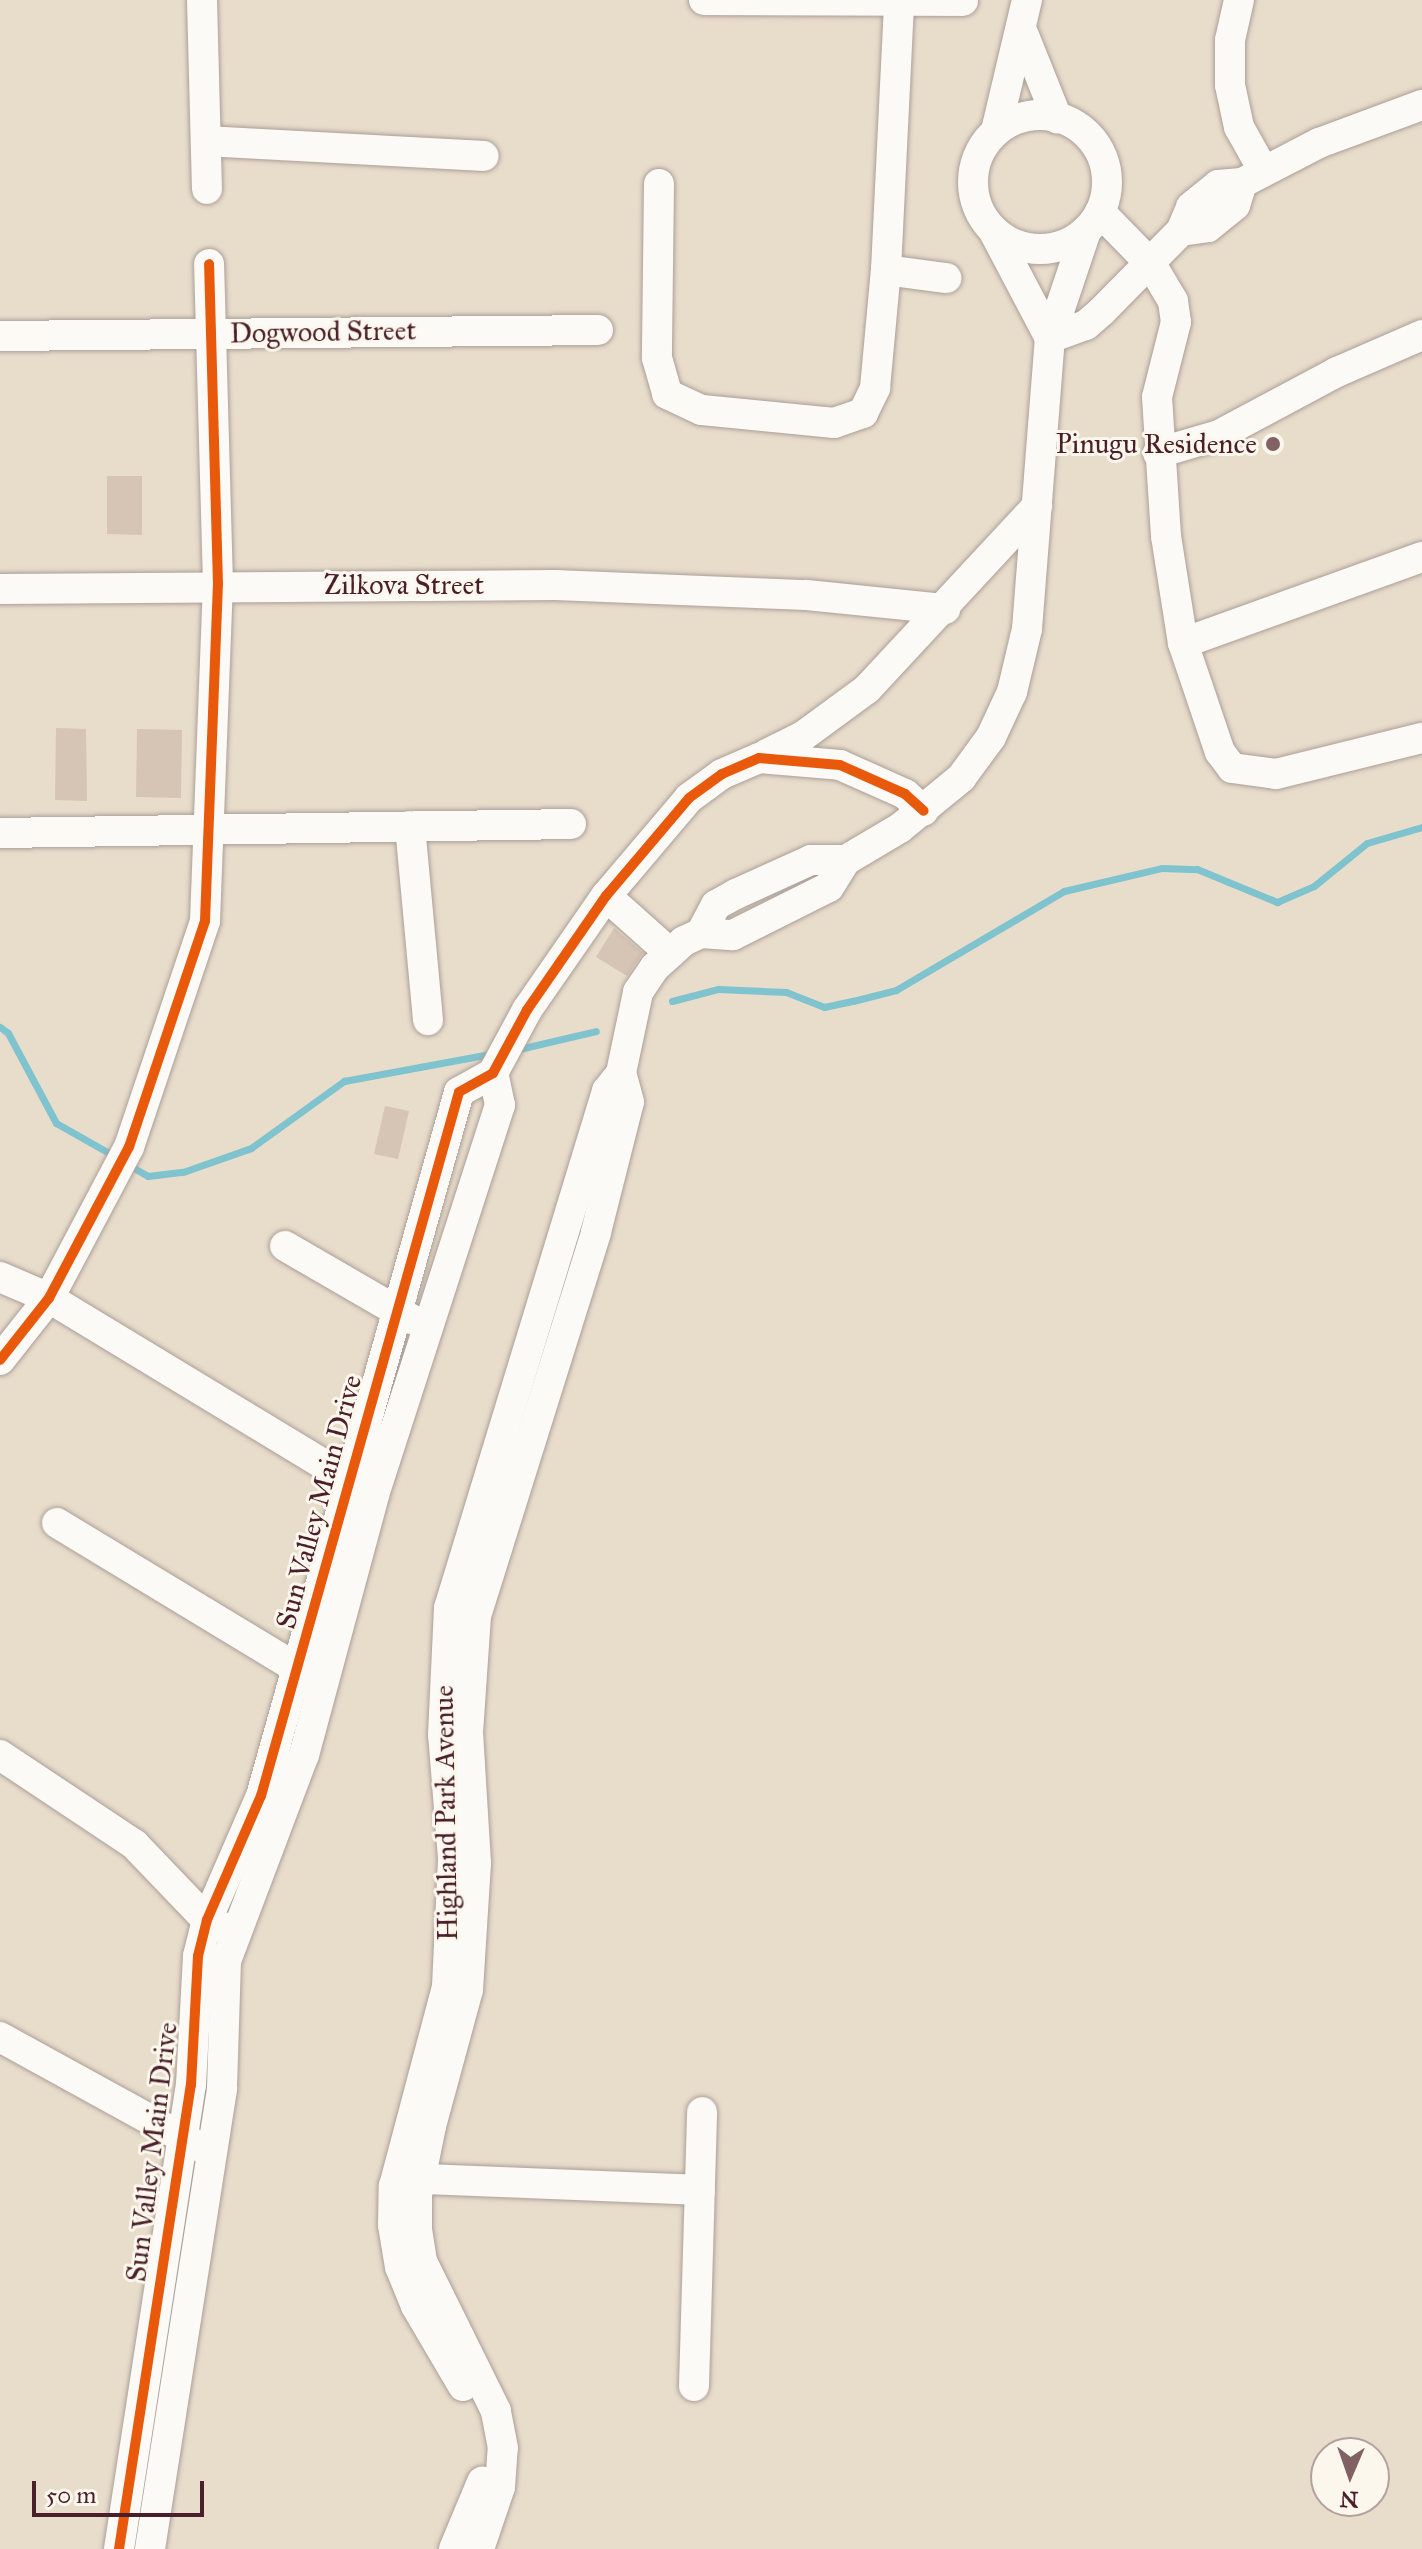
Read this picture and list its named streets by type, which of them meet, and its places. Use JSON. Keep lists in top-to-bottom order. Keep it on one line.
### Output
{"streets":{"street":["Dogwood Street","Zilkova Street","Sun Valley Main Drive","Highland Park Avenue"]},"places":["Pinugu Residence"],"scale_bar":"50 m","north":"bottom"}
